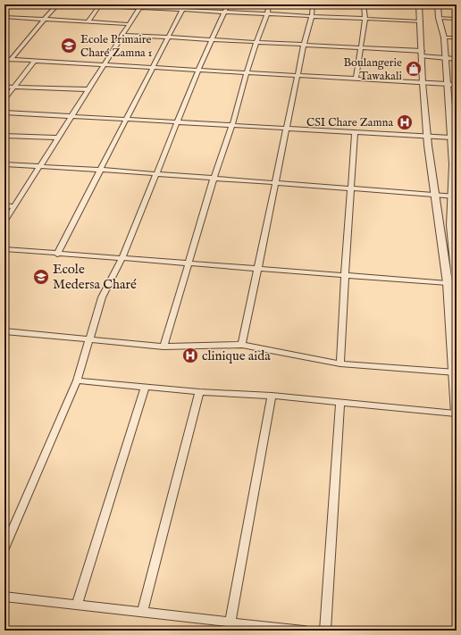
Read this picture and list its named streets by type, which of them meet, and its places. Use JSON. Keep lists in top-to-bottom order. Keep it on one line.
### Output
{"places":{"school or university":["Ecole Primaire Charé Zamna 1","Ecole Medersa Charé"],"shop":["Boulangerie Tawakali"],"hospital":["CSI Chare Zamna","clinique aida"]}}
